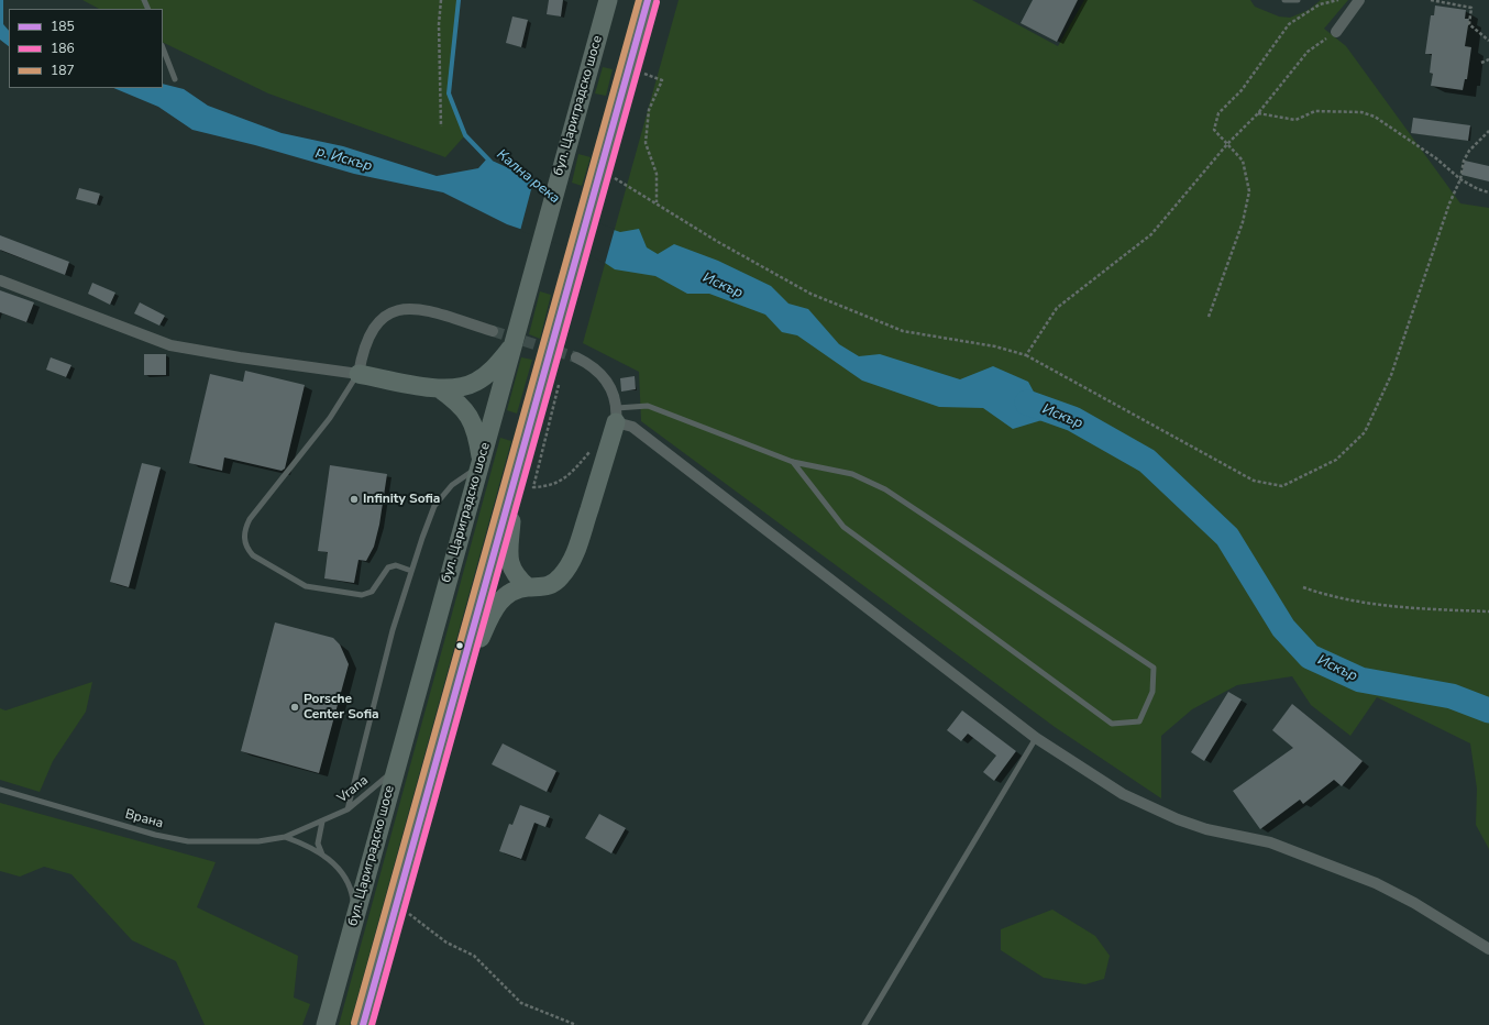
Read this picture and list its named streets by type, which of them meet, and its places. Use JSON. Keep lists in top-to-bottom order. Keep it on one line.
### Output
{"streets":{"highway":["бул. Цариградско шосе"],"lane":["Vrana","Врана"]},"crossings":[["бул. Цариградско шосе","Vrana"],["Vrana","Врана"]],"water":["р. Искър","Кална река","Искър"],"places":["Infinity Sofia","Porsche Center Sofia"],"lines":["transit line 185","transit line 187","transit line 186"],"legend":["185","186","187"]}
